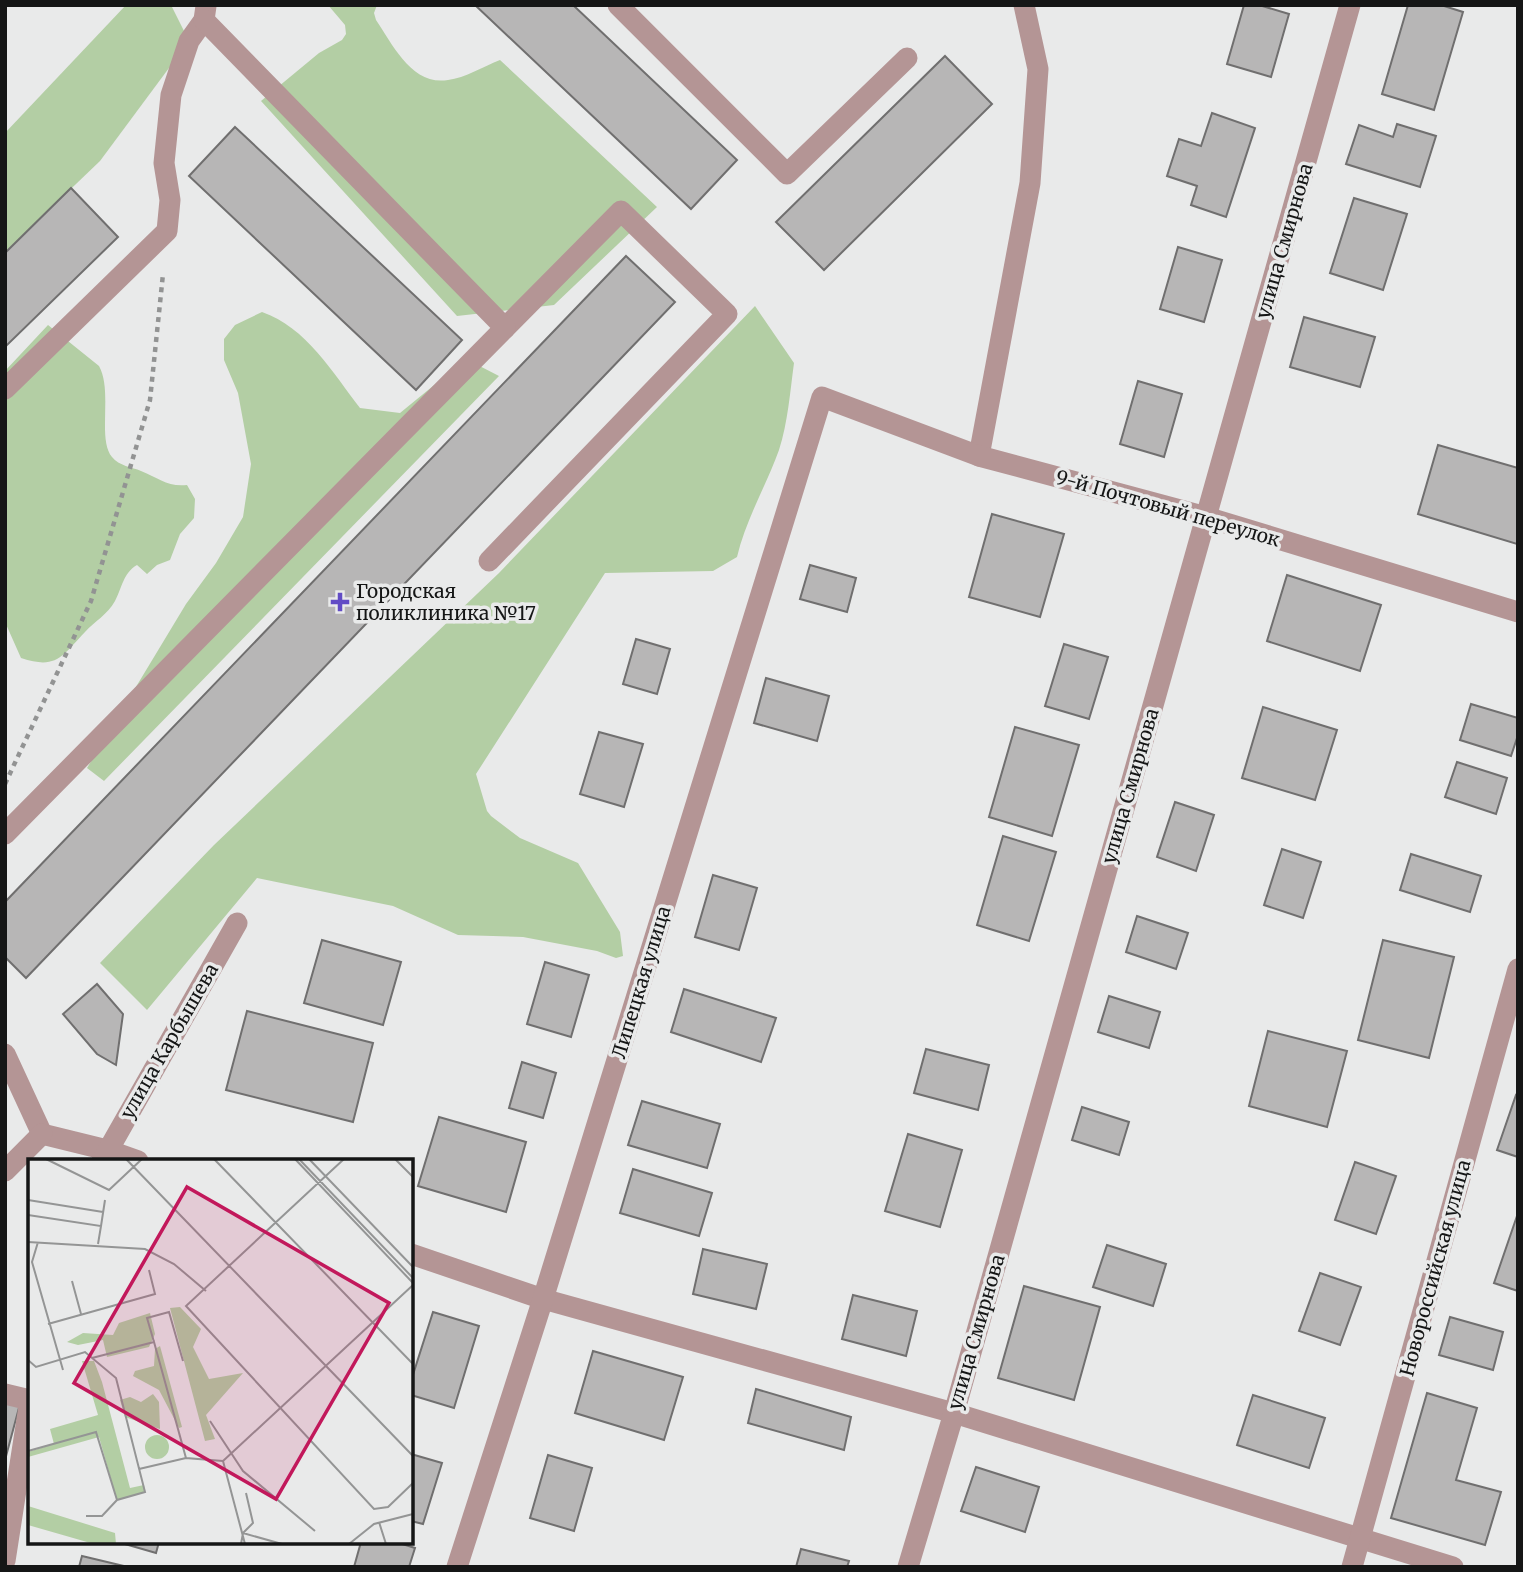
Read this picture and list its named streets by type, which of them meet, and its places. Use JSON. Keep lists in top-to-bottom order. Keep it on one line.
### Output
{"streets":{"street":["улица Смирнова","9-й Почтовый переулок","Липецкая улица","улица Карбышева","Новороссийская улица"]},"crossings":[["улица Смирнова","9-й Почтовый переулок"],["9-й Почтовый переулок","Липецкая улица"]],"places":{"health":["Городская поликлиника №17"]}}
